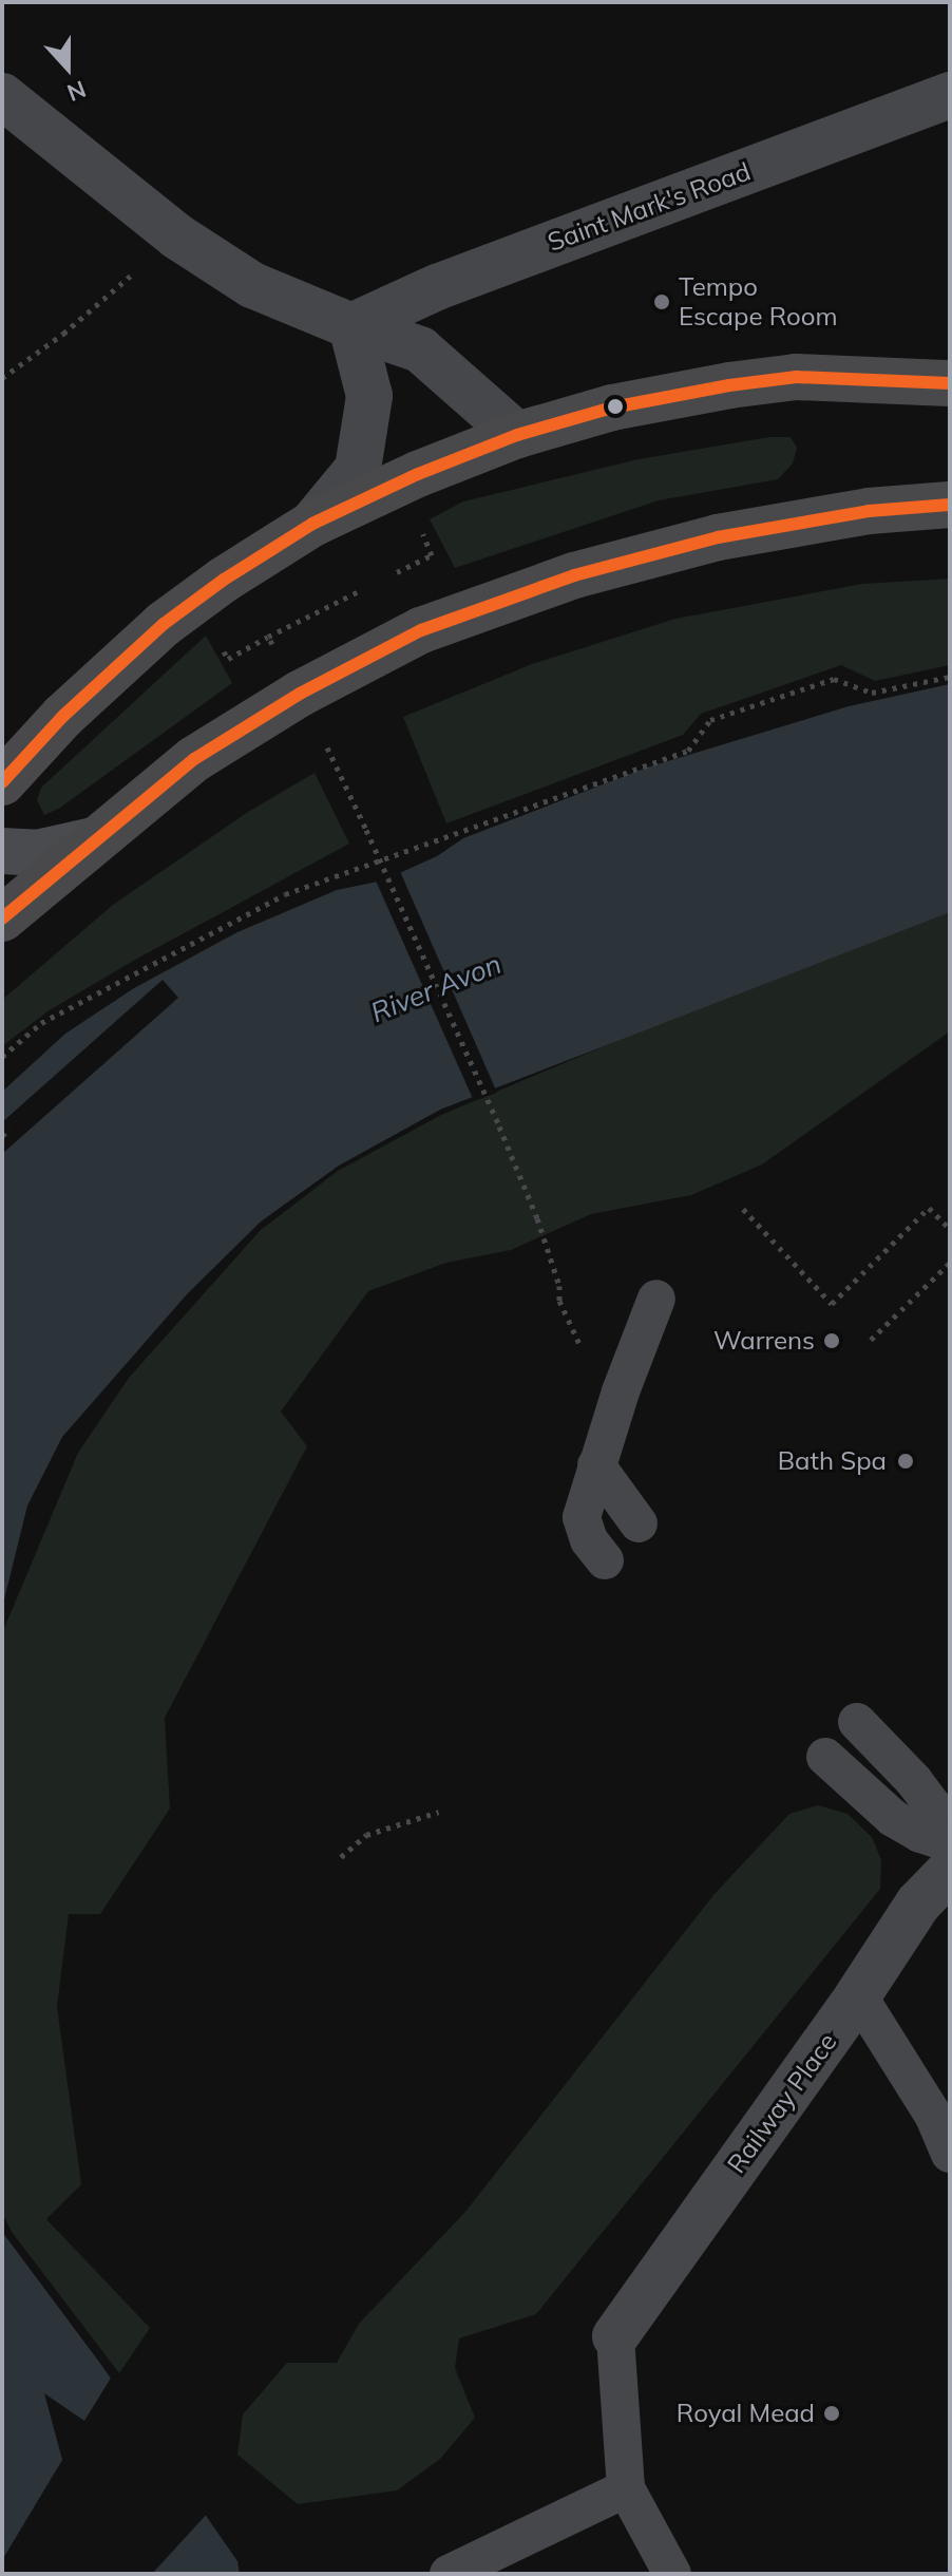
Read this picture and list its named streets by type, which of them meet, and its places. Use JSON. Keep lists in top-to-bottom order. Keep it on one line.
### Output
{"streets":{"street":["Saint Mark's Road","Railway Place"]},"water":["River Avon"],"places":["Tempo Escape Room","Warrens","Bath Spa","Royal Mead"],"north":"bottom"}
